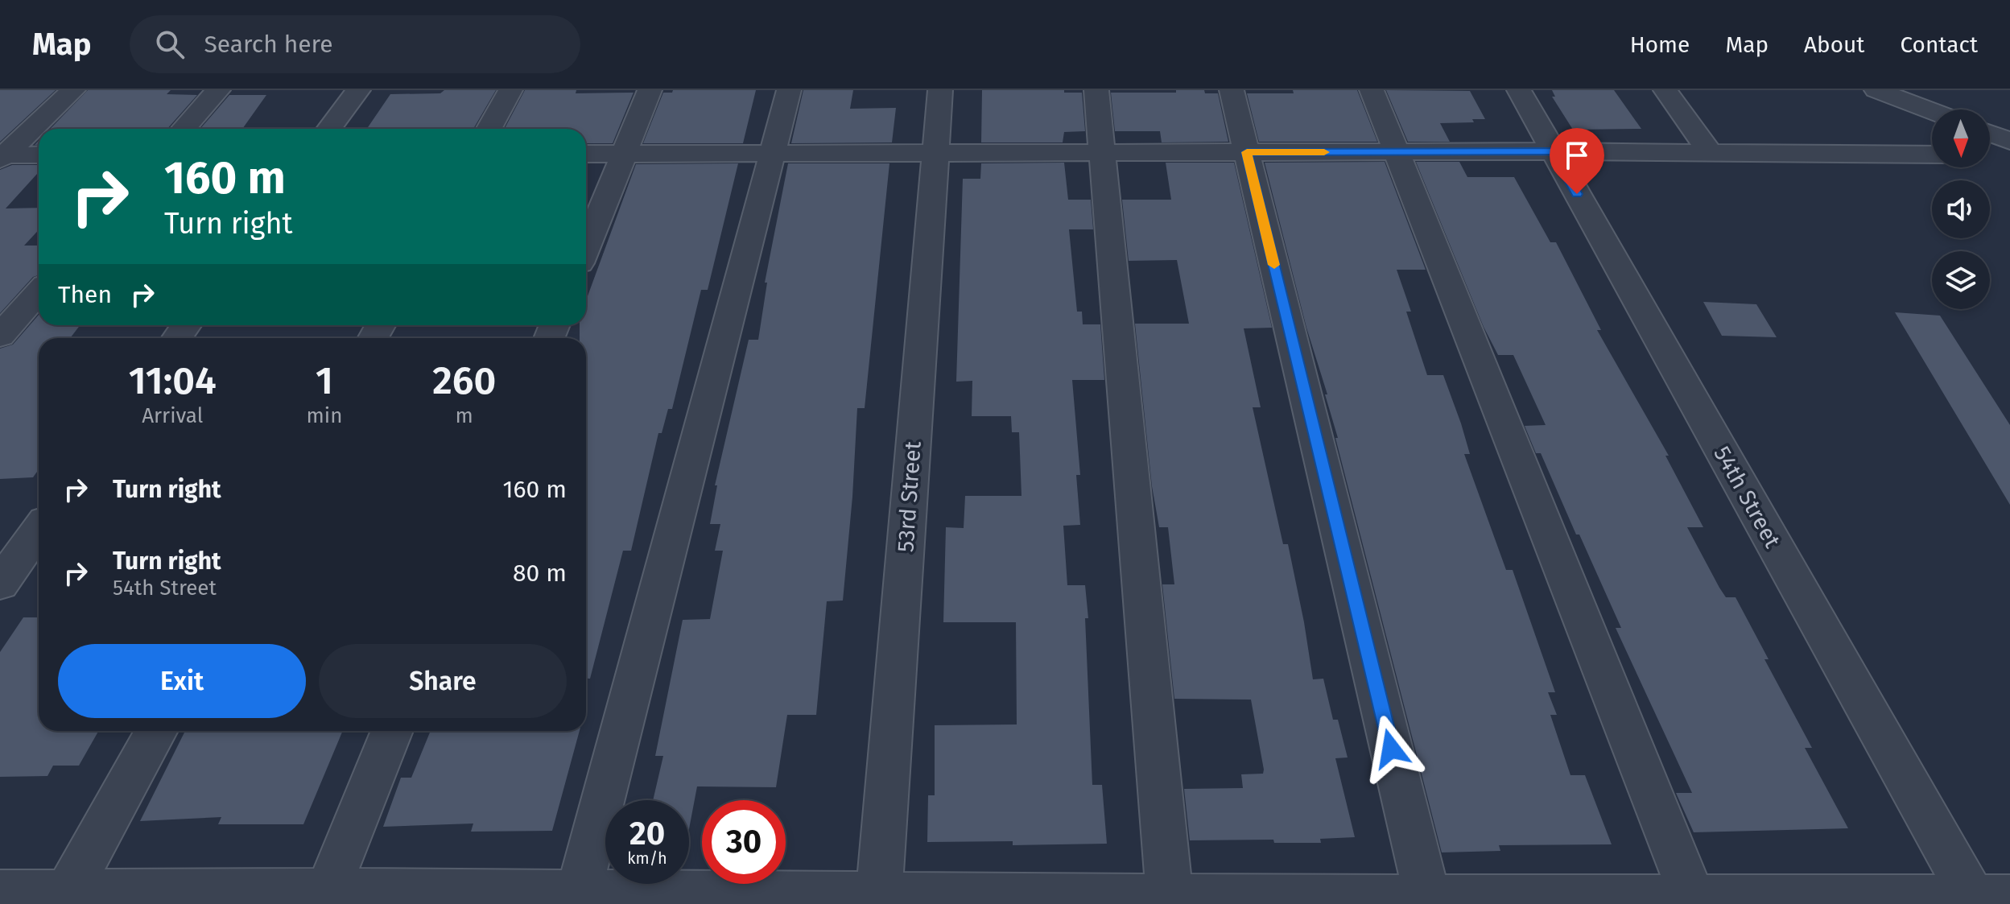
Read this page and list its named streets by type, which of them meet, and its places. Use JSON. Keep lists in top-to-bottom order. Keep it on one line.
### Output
{"streets":{"street":["53rd Street","54th Street"]},"north":"bottom","page":{"header":"Map","search":"Search here","nav":["Home","Map","About","Contact"],"turn":["160 m","Turn right"],"then":"Then","eta":["11:04","Arrival","1","min","260","m"],"list":[{"name":"Turn right","value":"160 m"},{"name":"Turn right","note":"54th Street","value":"80 m"}],"buttons":["Exit","Share"],"speed":"20 km/h","limit":"30"}}
